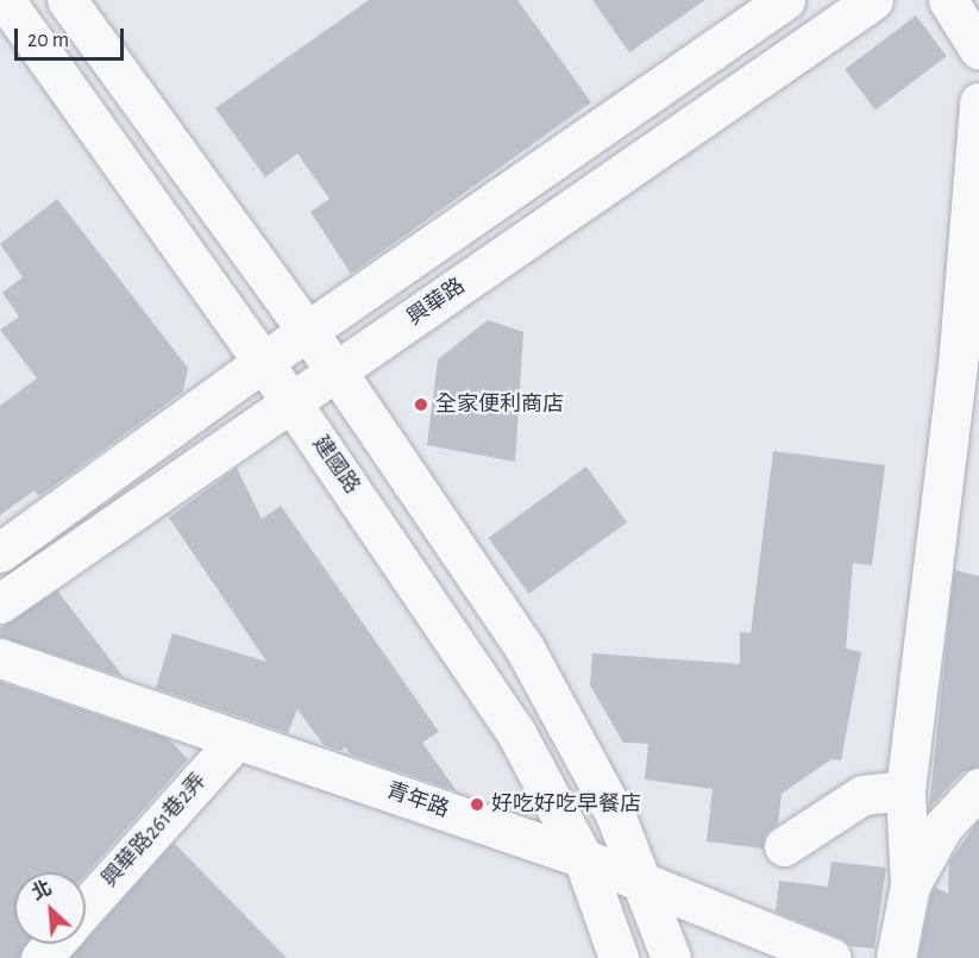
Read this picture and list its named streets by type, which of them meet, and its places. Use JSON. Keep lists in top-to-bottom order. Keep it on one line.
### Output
{"streets":{"street":["興華路","建國路","青年路","興華路261巷2弄"]},"crossings":[["興華路","建國路"],["建國路","青年路"],["青年路","興華路261巷2弄"]],"places":["全家便利商店","好吃好吃早餐店"],"scale_bar":"20 m","north":"top left"}
